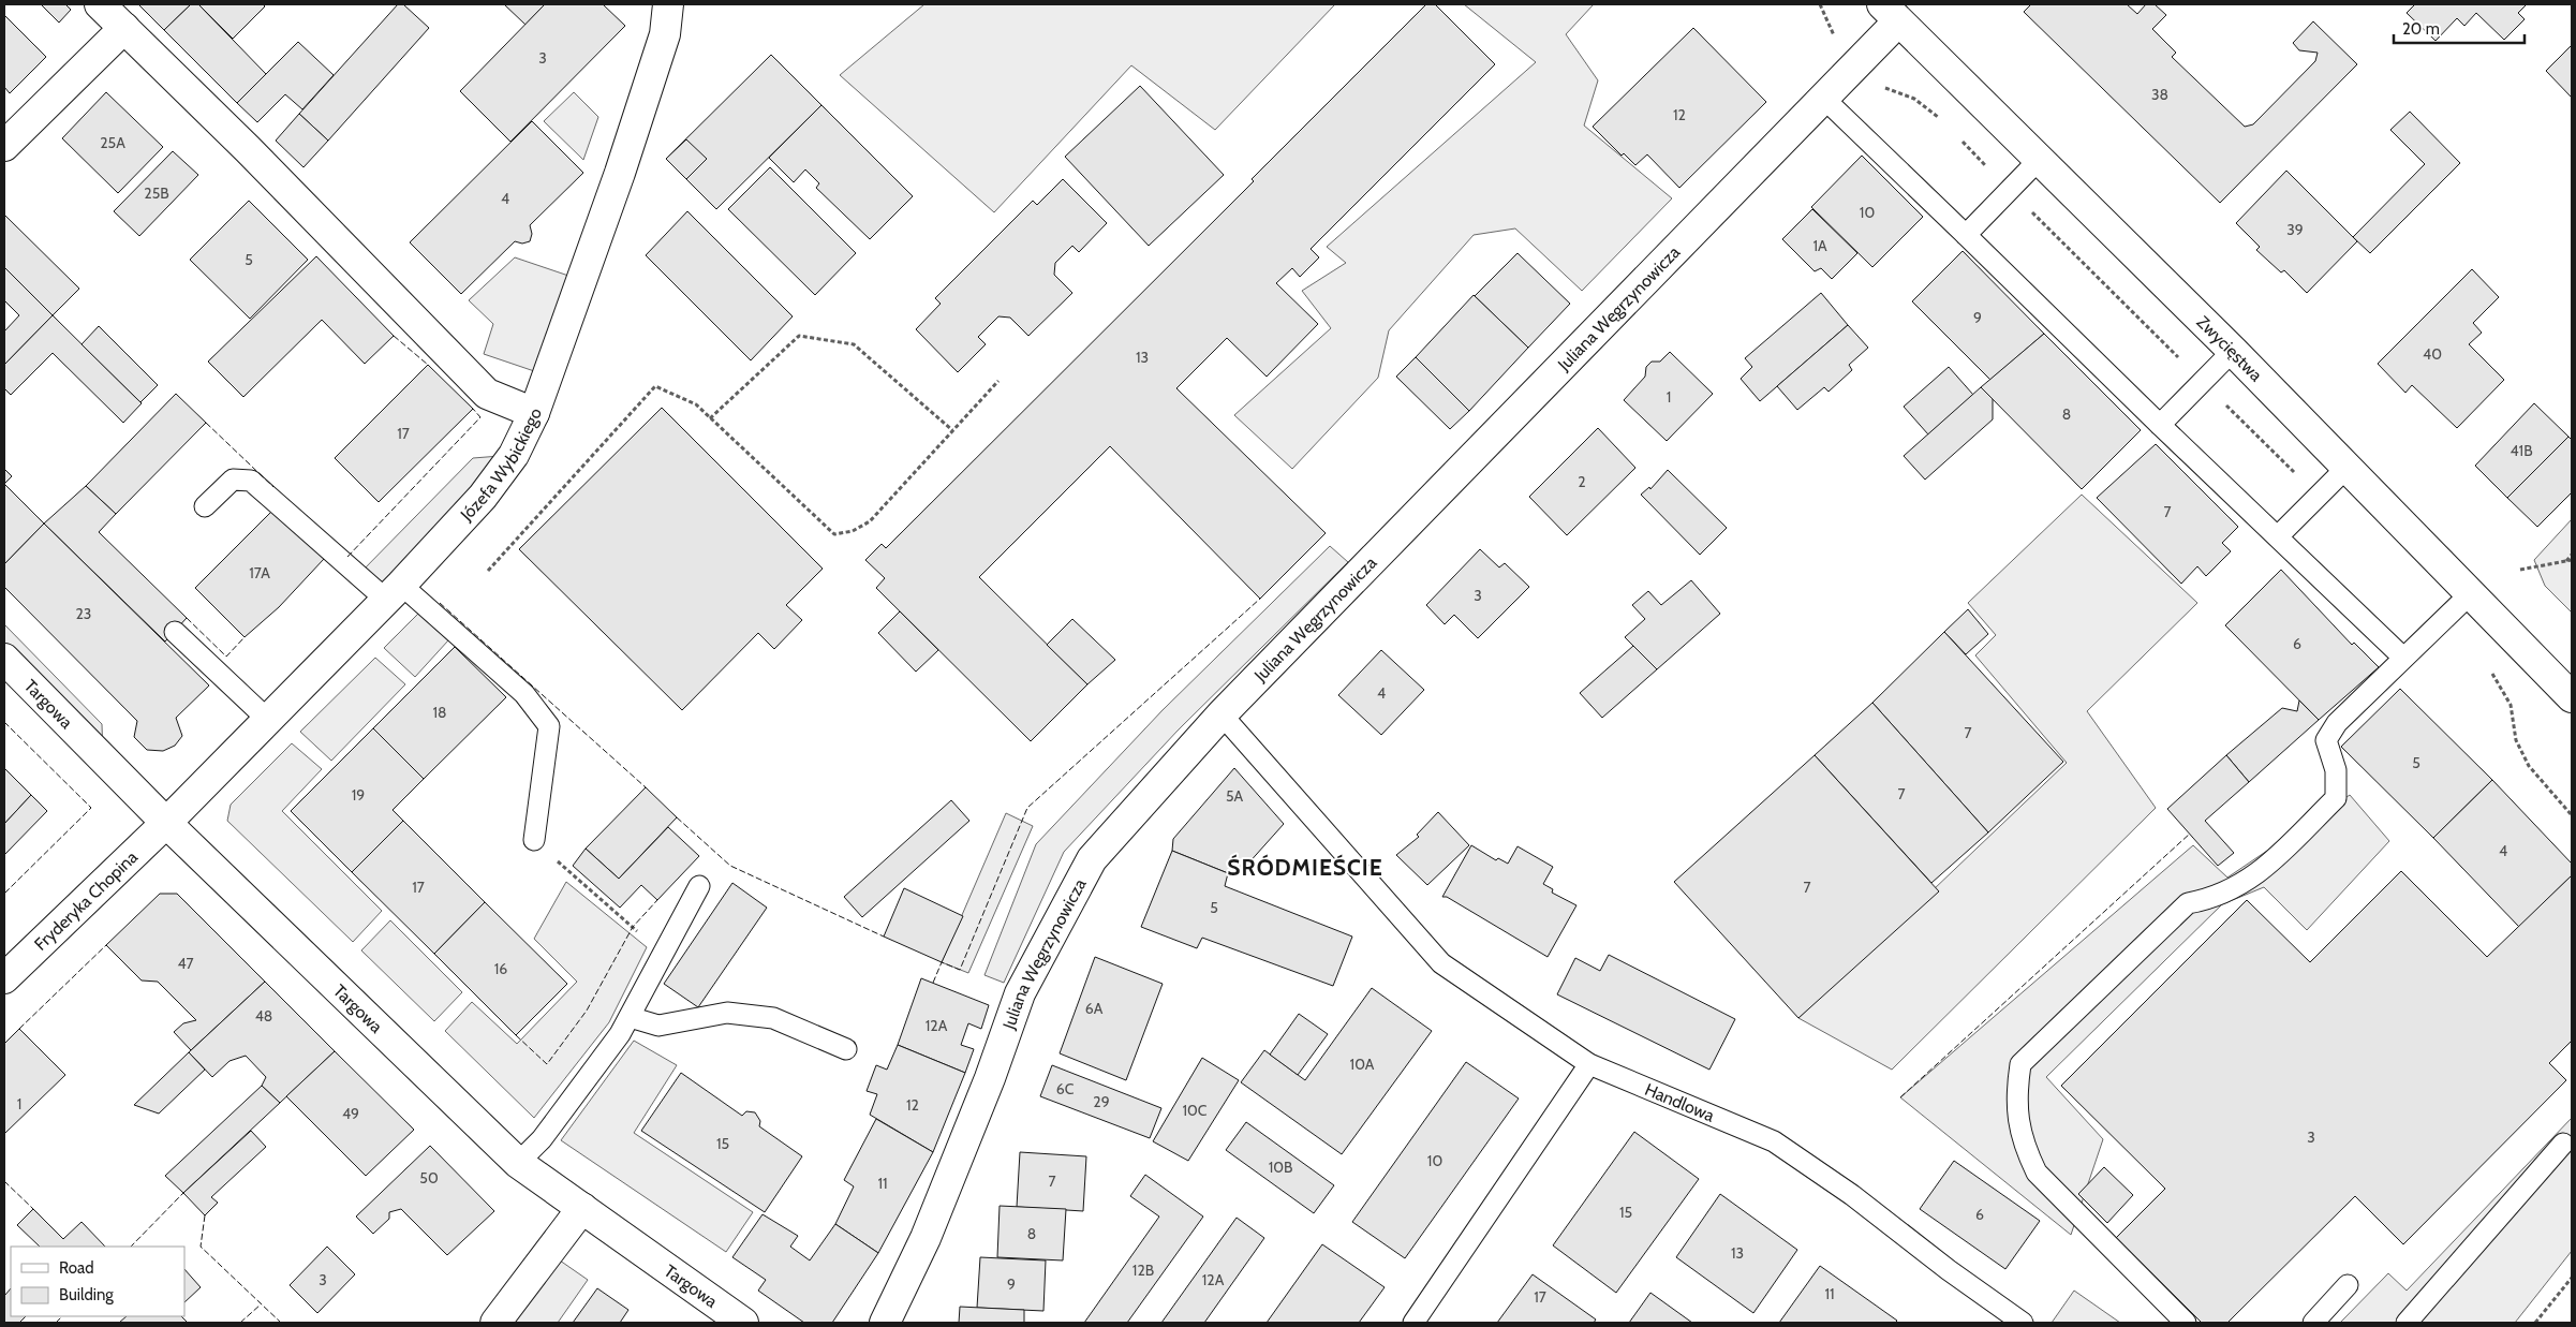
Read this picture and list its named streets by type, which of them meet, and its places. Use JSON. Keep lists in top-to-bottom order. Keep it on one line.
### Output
{"streets":{"street":["Juliana Węgrzynowicza","Zwycięstwa","Józefa Wybickiego","Targowa","Fryderyka Chopina"],"lane":["Handlowa"]},"crossings":[["Juliana Węgrzynowicza","Zwycięstwa"],["Juliana Węgrzynowicza","Handlowa"],["Józefa Wybickiego","Targowa"],["Józefa Wybickiego","Fryderyka Chopina"],["Targowa","Fryderyka Chopina"]],"districts":["ŚRÓDMIEŚCIE"],"house_numbers":["3","38","12","25A","25B","4","10","39","1A","5","9","40","13","1","8","17","41B","2","7","17A","3","23","6","4","18","7","5","7","19","5A","4","17","7","5","47","16","6A","48","12A","10A","6C","29","1","12","10C","49","3","15","10","10B","50","7","11","15","6","8","13","12B","3","12A","9","11","17"],"legend":["Road","Building"],"scale_bar":"20 m"}
